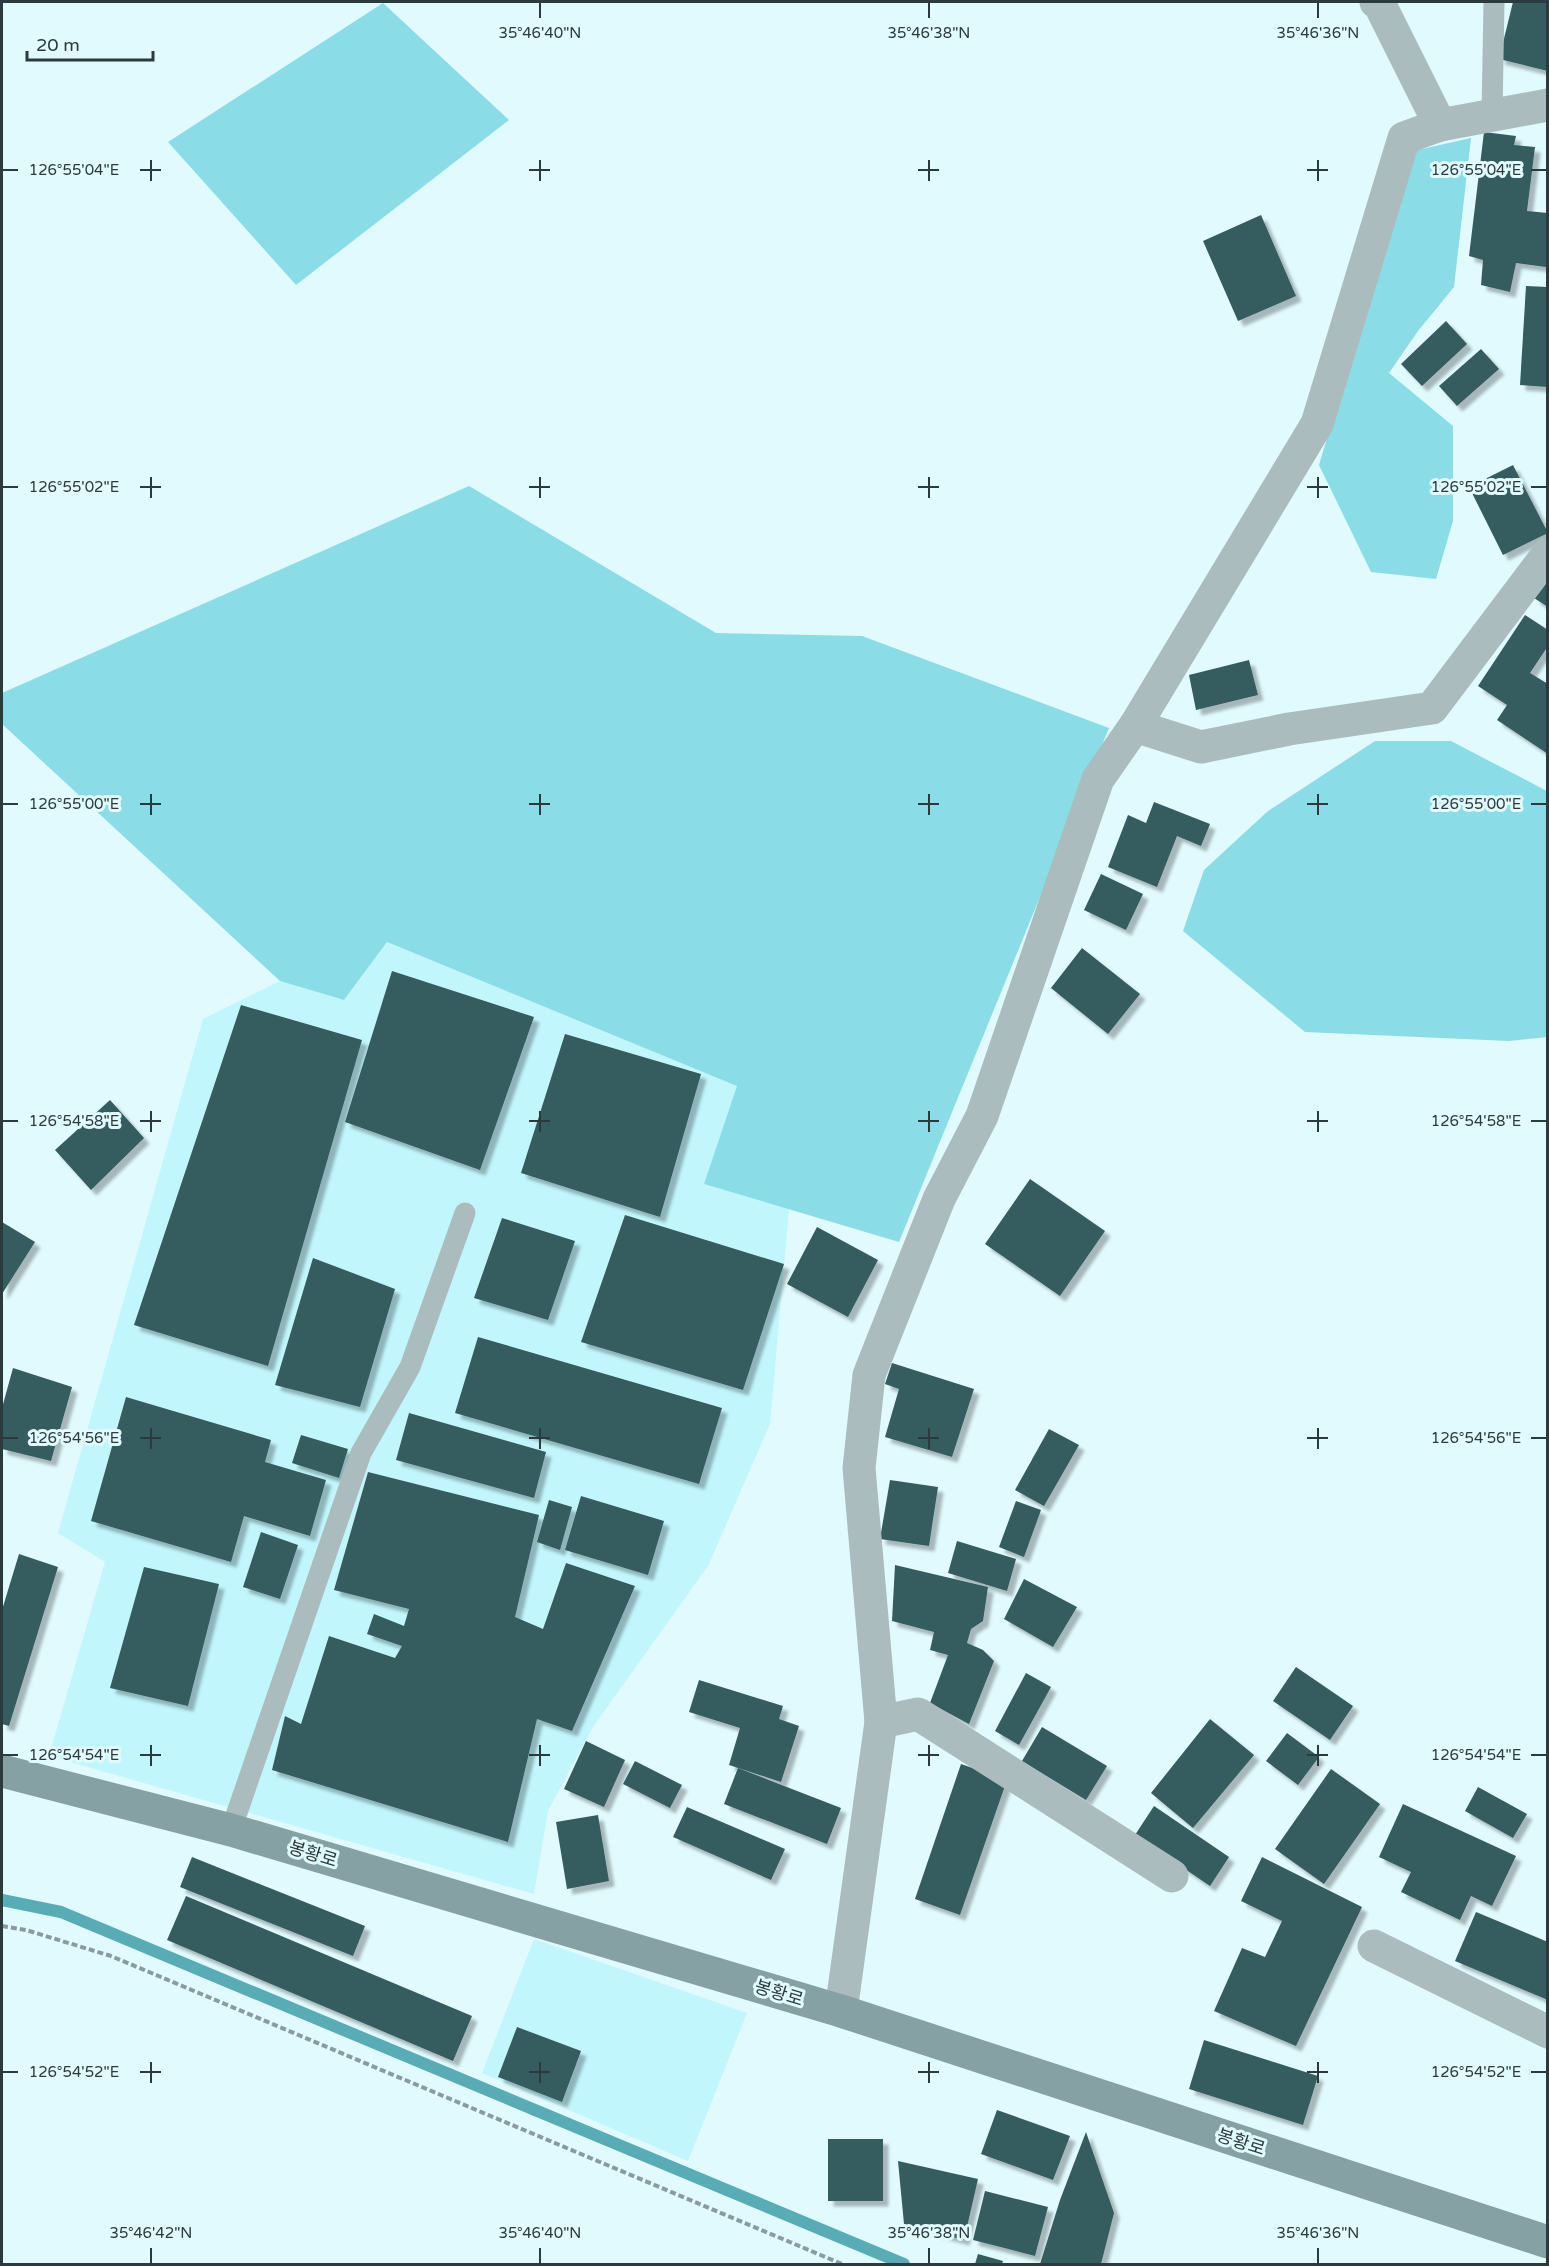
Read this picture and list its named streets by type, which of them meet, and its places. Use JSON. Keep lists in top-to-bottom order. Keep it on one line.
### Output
{"streets":{"main road":["봉황로"]},"scale_bar":"20 m","coordinates":["35°46'40\"N","35°46'38\"N","35°46'36\"N","126°55'04\"E","126°55'02\"E","126°55'00\"E","126°54'58\"E","126°54'56\"E","126°54'54\"E","126°54'52\"E","35°46'42\"N"]}
